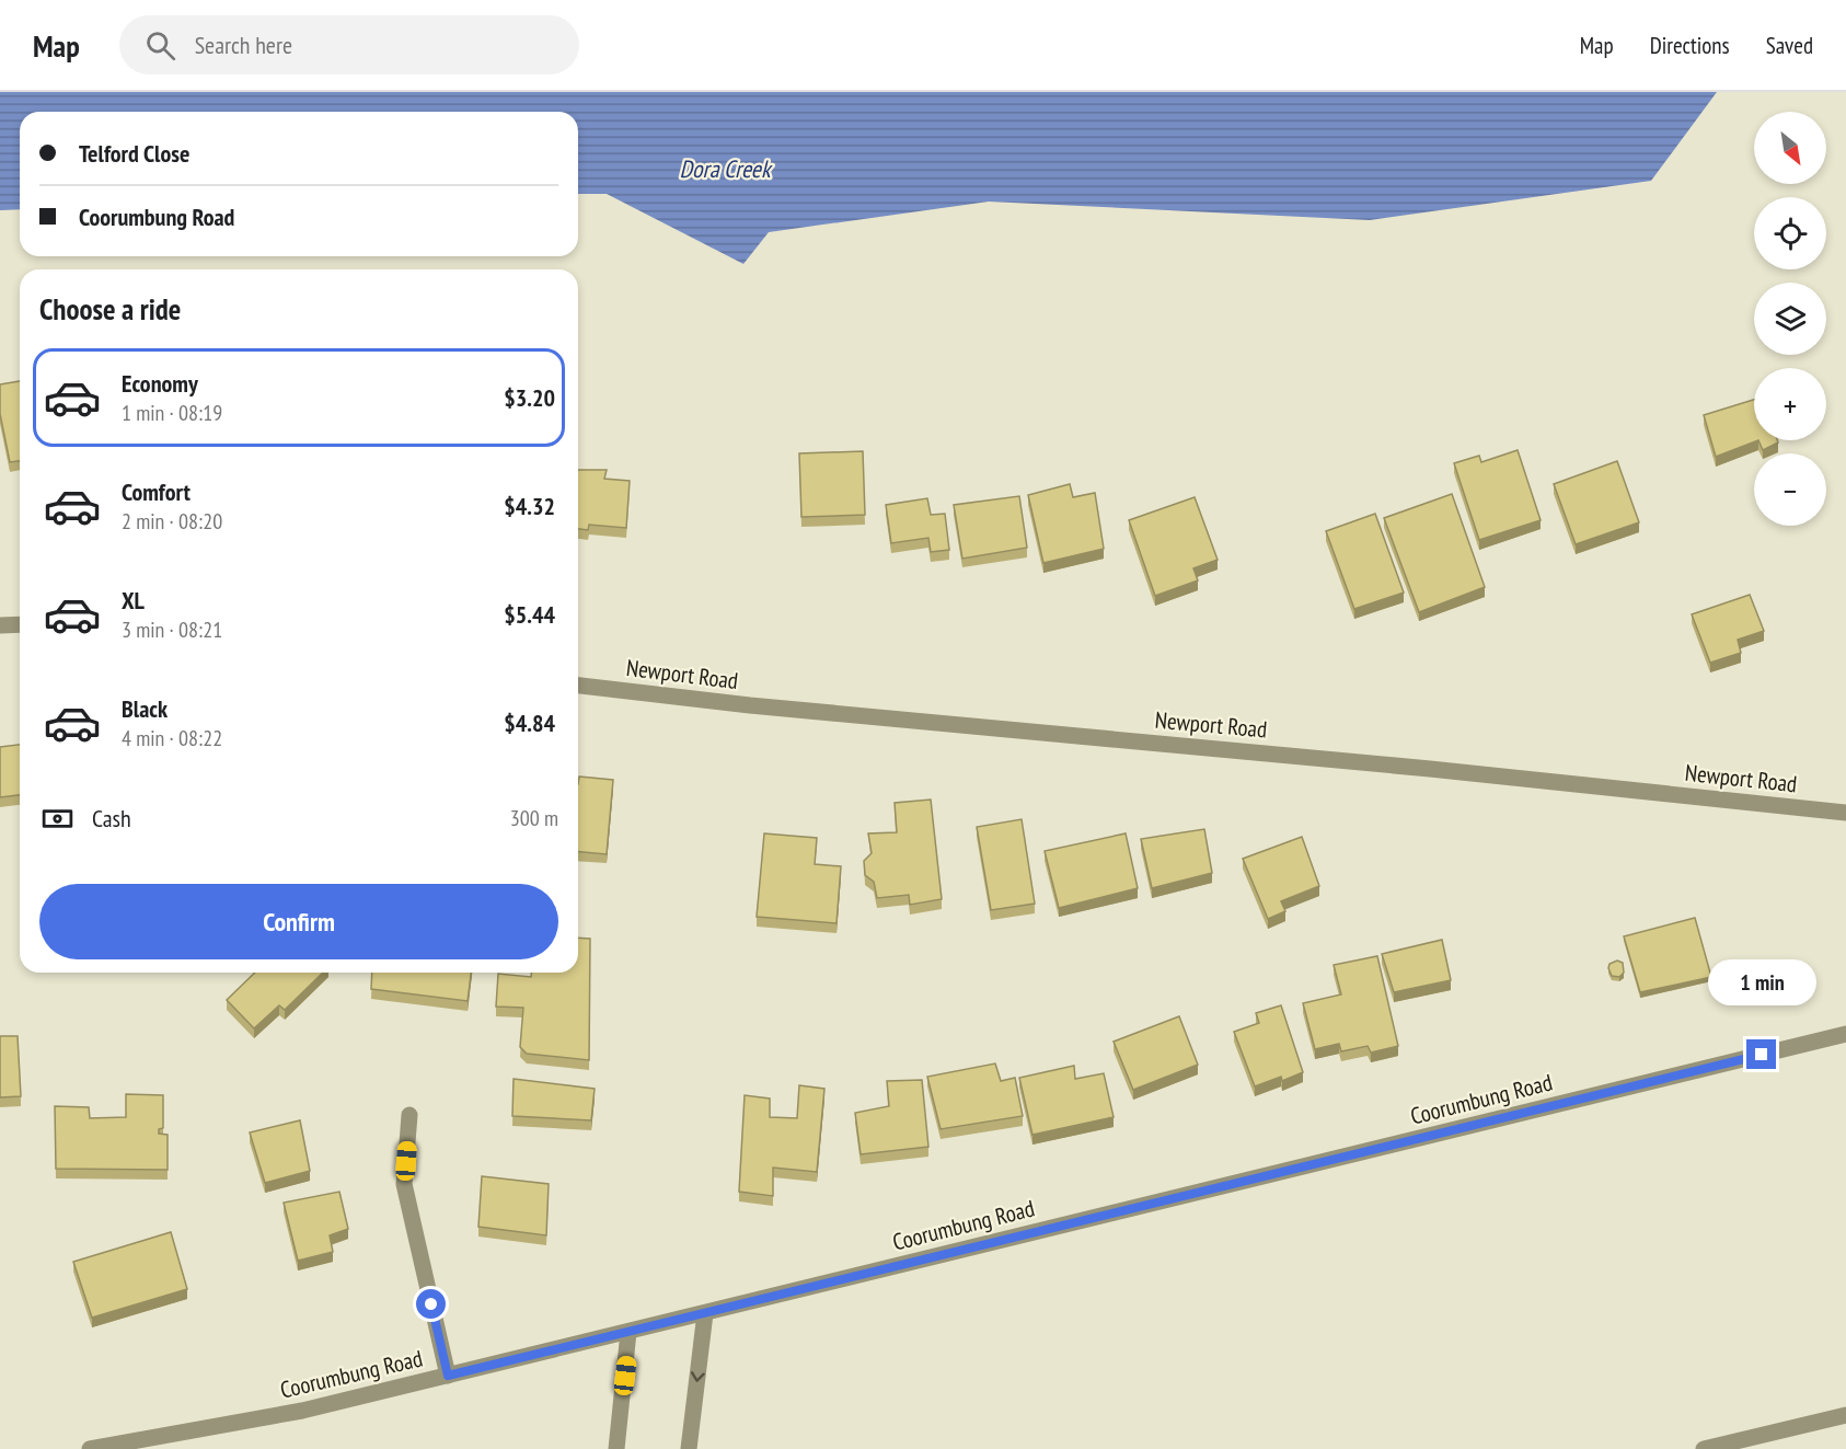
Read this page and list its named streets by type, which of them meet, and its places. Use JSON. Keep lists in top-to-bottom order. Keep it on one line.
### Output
{"streets":{"street":["Newport Road","Coorumbung Road"]},"water":["Dora Creek"],"north":"bottom right","page":{"header":"Map","search":"Search here","nav":["Map","Directions","Saved"],"map_buttons":["+","−"],"banner":["Telford Close","Coorumbung Road"],"heading":"Choose a ride","list":[{"name":"Economy","note":"1 min · 08:19","value":"$3.20"},{"name":"Comfort","note":"2 min · 08:20","value":"$4.32"},{"name":"XL","note":"3 min · 08:21","value":"$5.44"},{"name":"Black","note":"4 min · 08:22","value":"$4.84"}],"pay":["Cash","300 m"],"buttons":"Confirm","bubble":"1 min"}}
